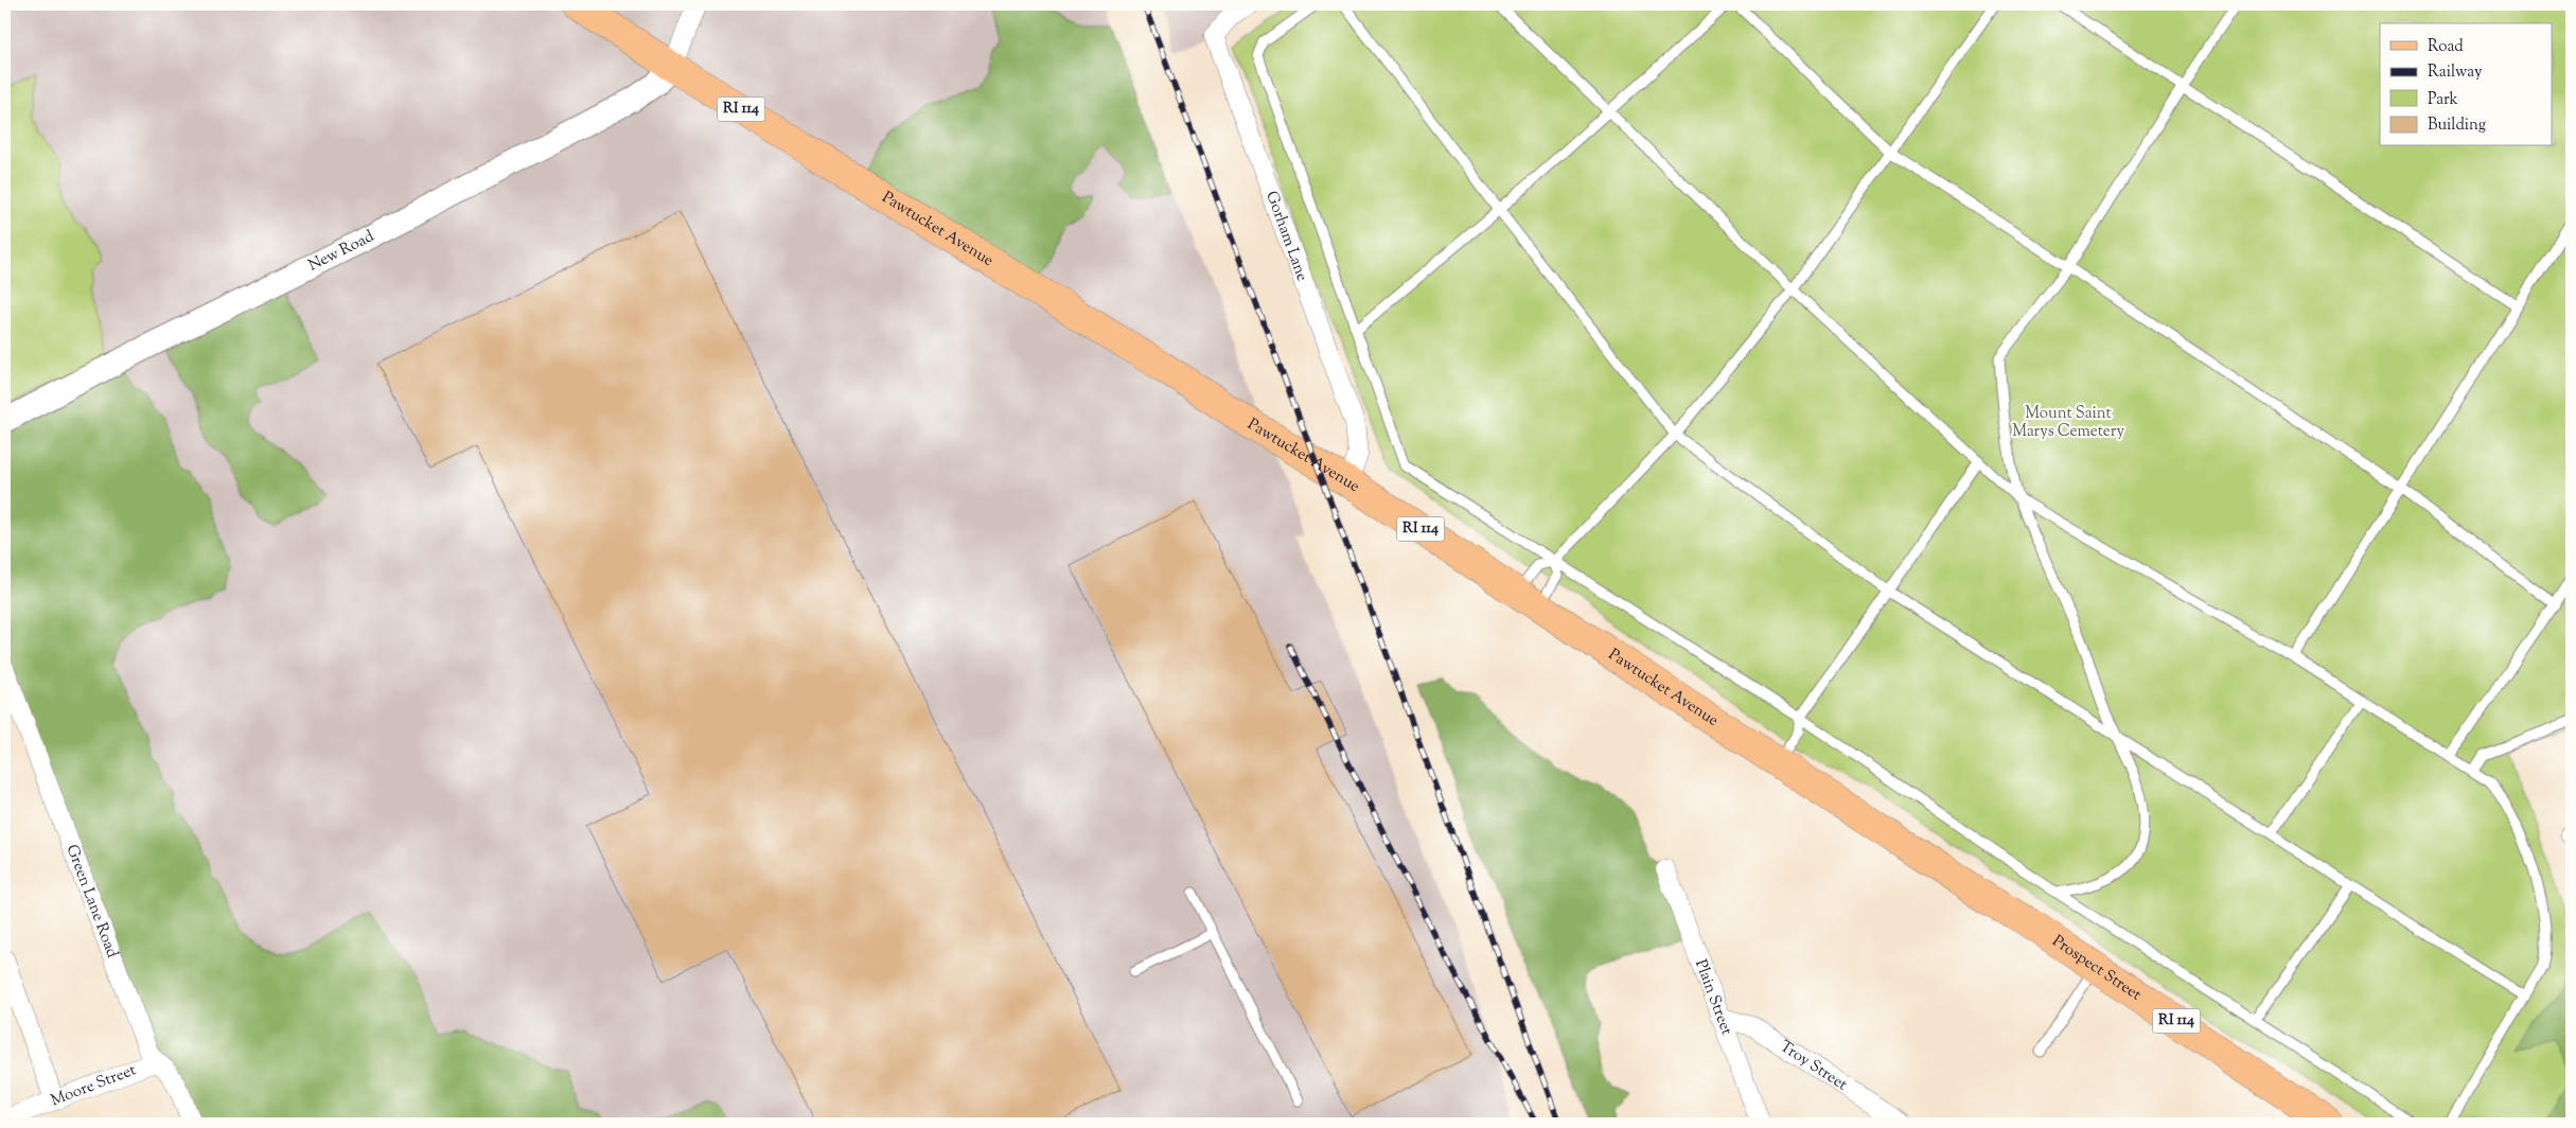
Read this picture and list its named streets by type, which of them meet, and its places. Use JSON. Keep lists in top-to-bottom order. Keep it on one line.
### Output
{"streets":{"main road":["RI 114","Pawtucket Avenue","Prospect Street"],"street":["Gorham Lane","New Road","Green Lane Road","Plain Street","Troy Street","Moore Street"]},"crossings":[["Pawtucket Avenue","Gorham Lane"],["Pawtucket Avenue","New Road"],["Pawtucket Avenue","Prospect Street"],["Green Lane Road","Moore Street"],["Plain Street","Troy Street"]],"parks":["Mount Saint Marys Cemetery"],"legend":["Road","Railway","Park","Building"]}
